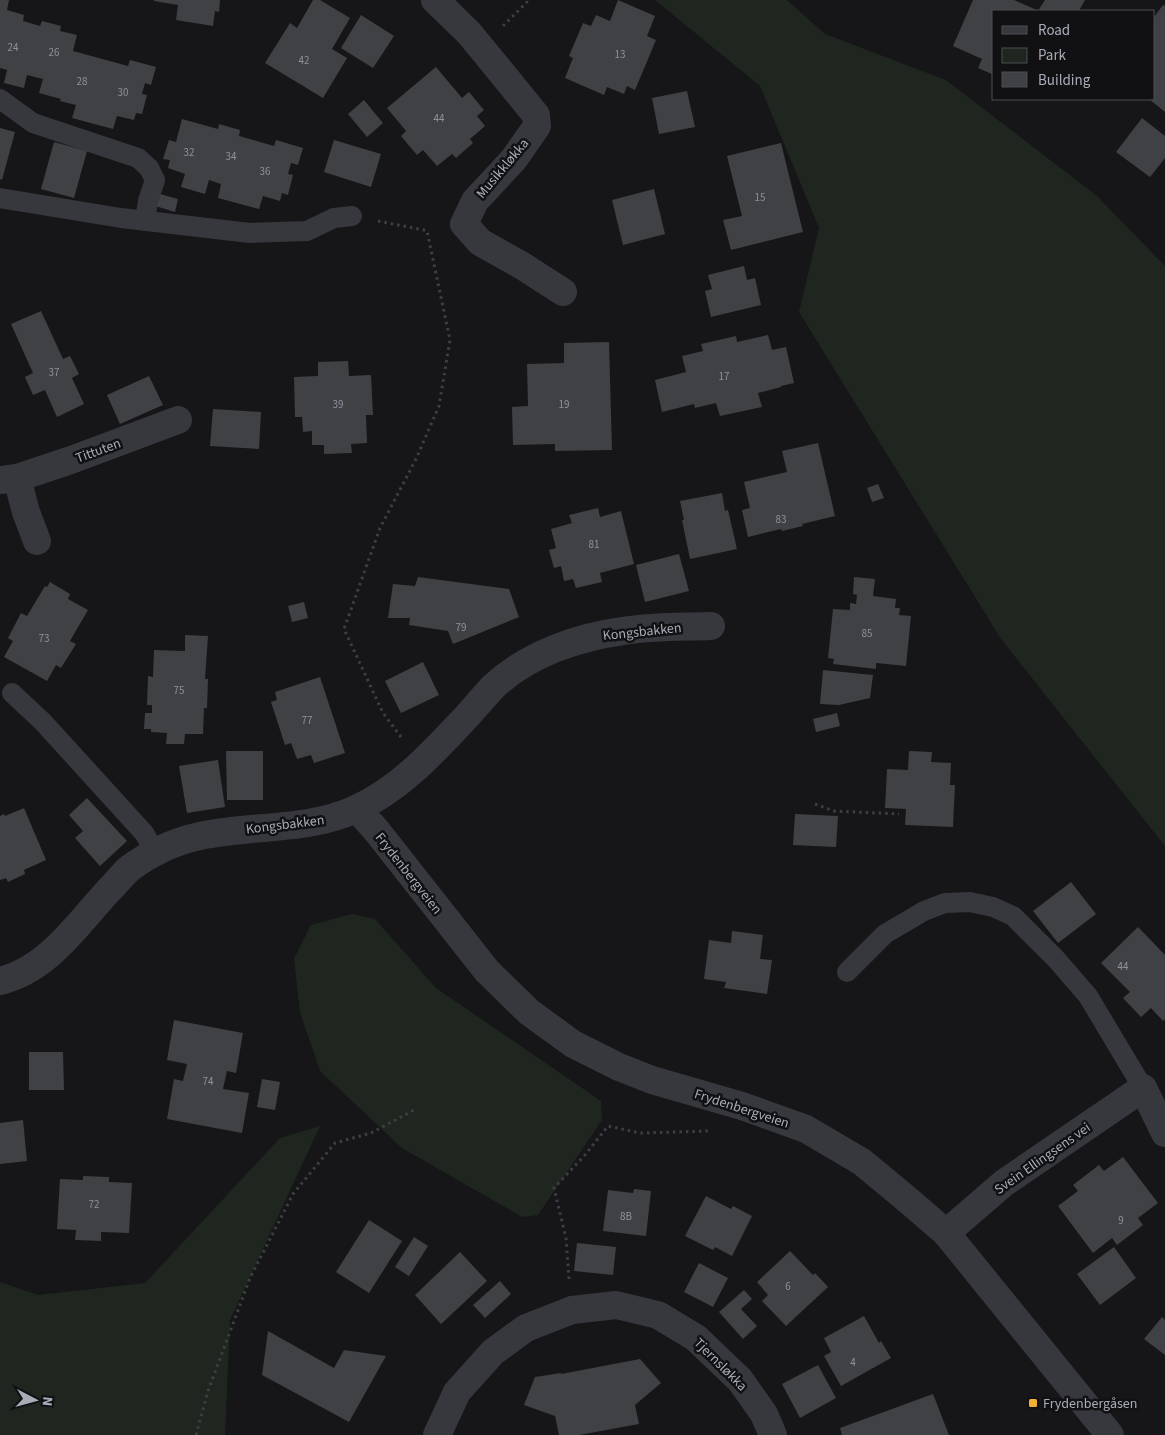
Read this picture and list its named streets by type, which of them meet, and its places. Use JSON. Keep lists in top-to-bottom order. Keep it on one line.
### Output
{"streets":{"street":["Musikkløkka","Tittuten","Kongsbakken","Frydenbergveien","Svein Ellingsens vei","Tjernsløkka"]},"crossings":[["Kongsbakken","Frydenbergveien"],["Frydenbergveien","Svein Ellingsens vei"]],"places":{"transit":["Frydenbergåsen"]},"house_numbers":["24","26","13","42","28","30","44","32","34","36","15","37","17","39","19","83","81","79","85","73","75","77","44","74","72","8B","9","6","4"],"legend":["Road","Park","Building"],"north":"right"}
